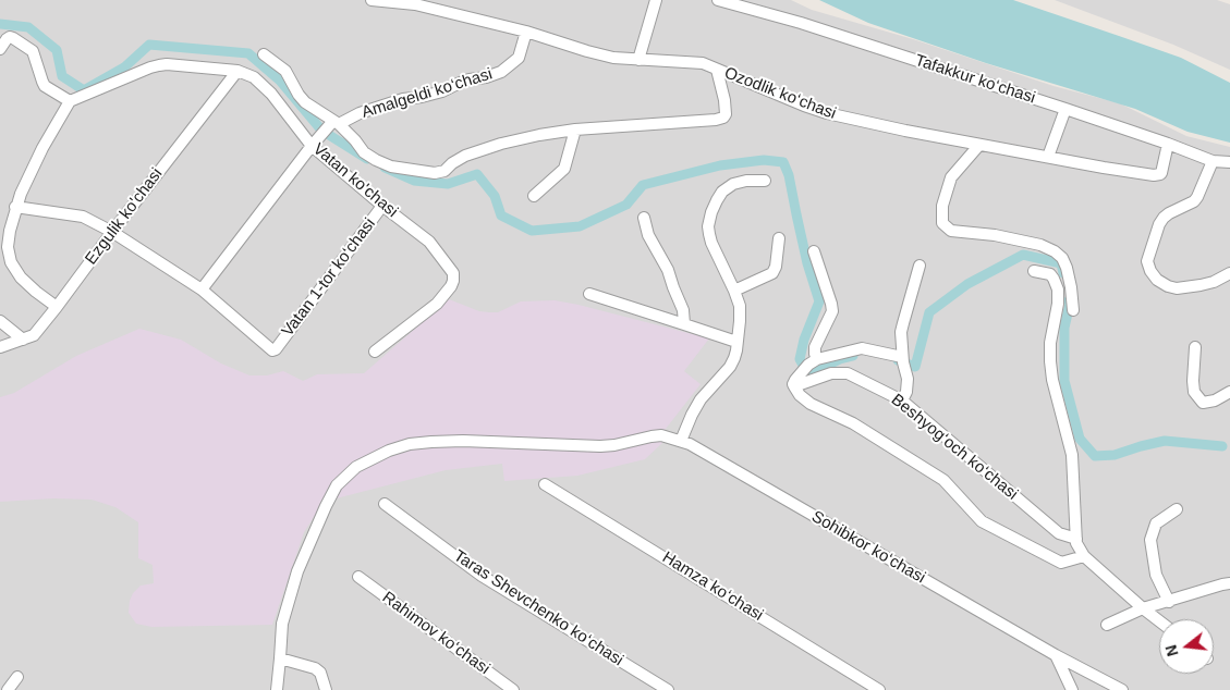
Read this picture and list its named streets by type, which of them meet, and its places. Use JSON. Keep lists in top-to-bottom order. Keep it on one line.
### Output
{"streets":{"street":["Tafakkur ko‘chasi","Amalgeldi ko‘chasi","Ozodlik ko‘chasi","Vatan ko'chasi","Ezgulik ko'chasi","Vatan 1-tor ko‘chasi","Beshyog‘och ko‘chasi","Sohibkor ko‘chasi","Hamza ko‘chasi","Taras Shevchenko ko‘chasi","Rahimov ko‘chasi"]},"crossings":[["Tafakkur ko‘chasi","Ozodlik ko‘chasi"],["Amalgeldi ko‘chasi","Ozodlik ko‘chasi"],["Vatan ko'chasi","Ezgulik ko'chasi"],["Vatan ko'chasi","Vatan 1-tor ko‘chasi"]],"north":"left"}
